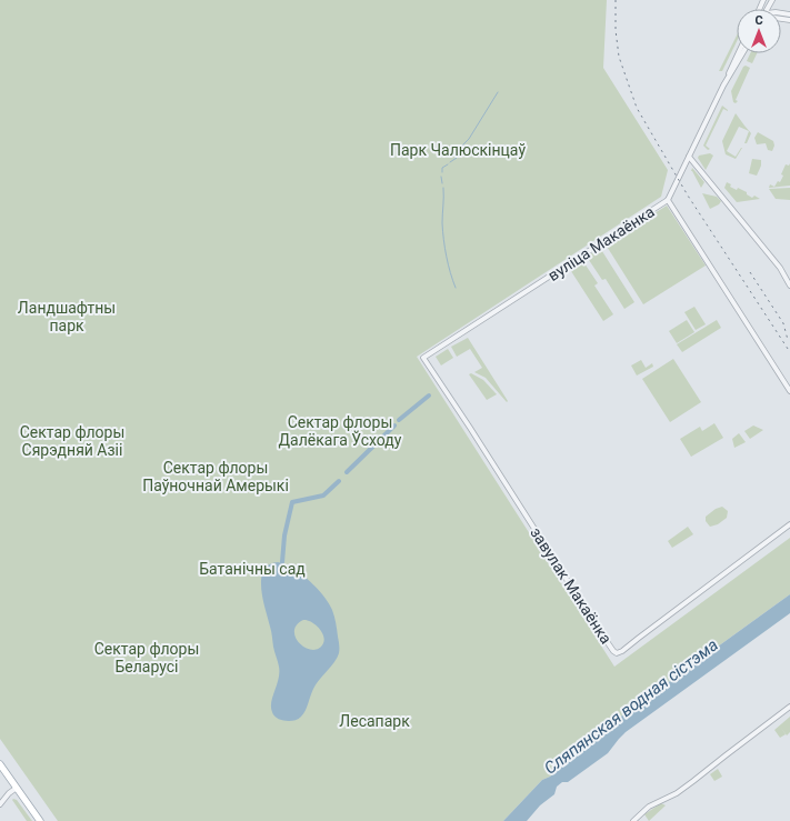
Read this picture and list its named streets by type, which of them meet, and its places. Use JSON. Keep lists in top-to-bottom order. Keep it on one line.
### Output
{"streets":{"street":["вуліца Макаёнка","завулак Макаёнка"]},"crossings":[["вуліца Макаёнка","завулак Макаёнка"]],"water":["Сляпянская водная сістэма"],"parks":["Парк Чалюскінцаў","Ландшафтны парк","Сектар флоры Далёкага Ўсходу","Сектар флоры Сярэдняй Азіі","Сектар флоры Паўночнай Амерыкі","Батанічны сад","Сектар флоры Беларусі","Лесапарк"],"north":"top"}
